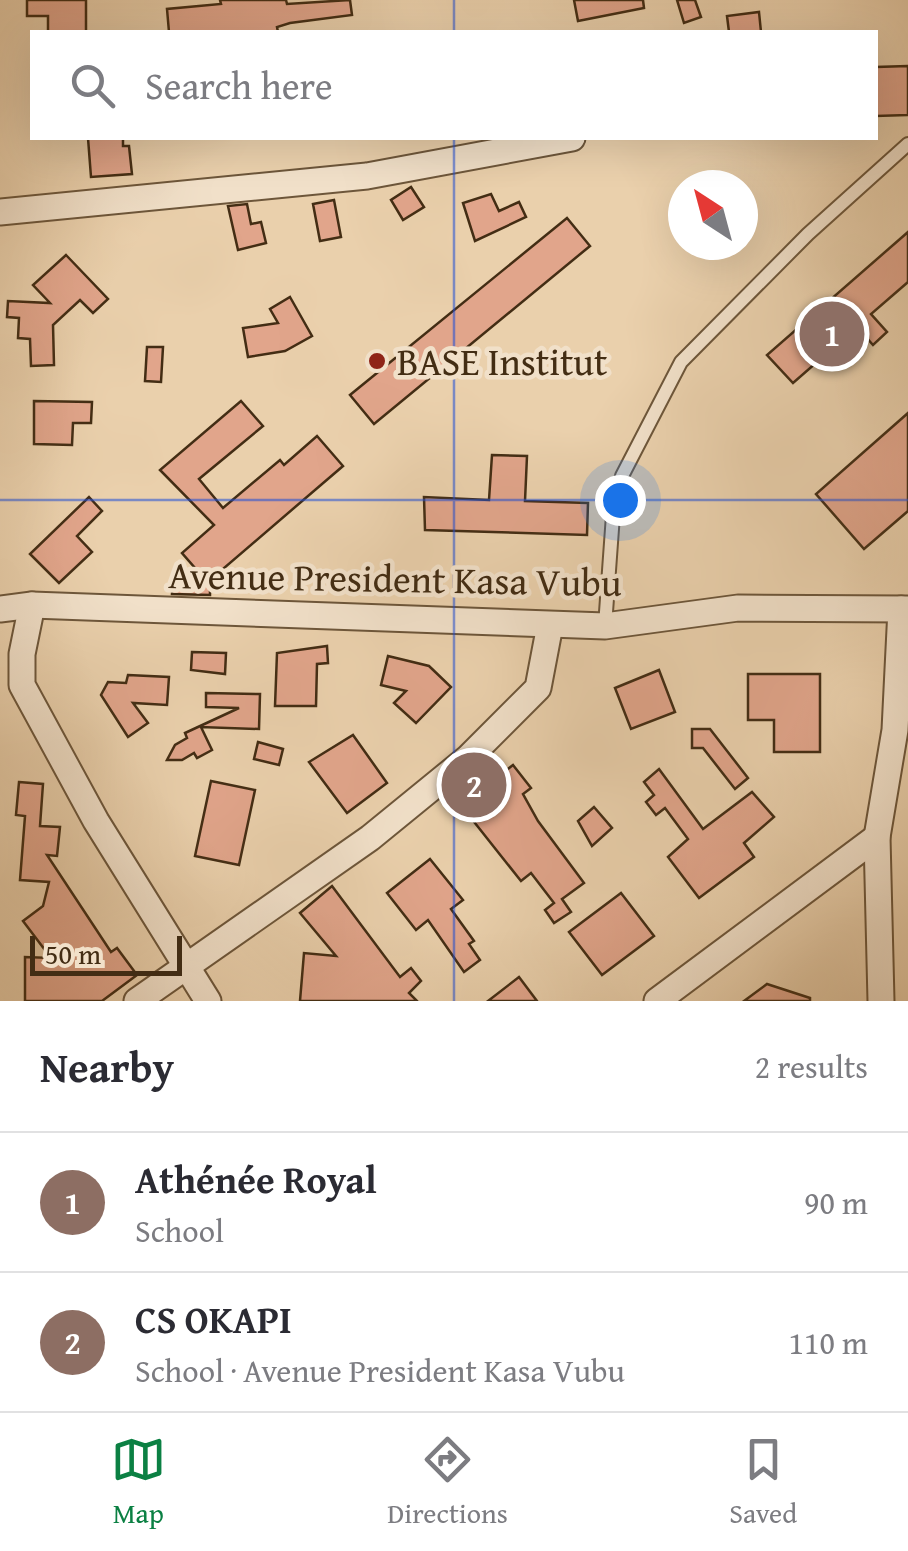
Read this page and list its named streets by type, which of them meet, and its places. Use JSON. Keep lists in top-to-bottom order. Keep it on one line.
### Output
{"streets":{"street":["Avenue President Kasa Vubu"]},"places":["BASE Institut"],"scale_bar":"50 m","north":"top left","page":{"search":"Search here","pins":["1","2"],"scale":"50 m","heading":["Nearby","2 results"],"list":[{"mark":"1","name":"Athénée Royal","note":"School","value":"90 m"},{"mark":"2","name":"CS OKAPI","note":"School · Avenue President Kasa Vubu","value":"110 m"}],"nav":["Map","Directions","Saved"]}}
